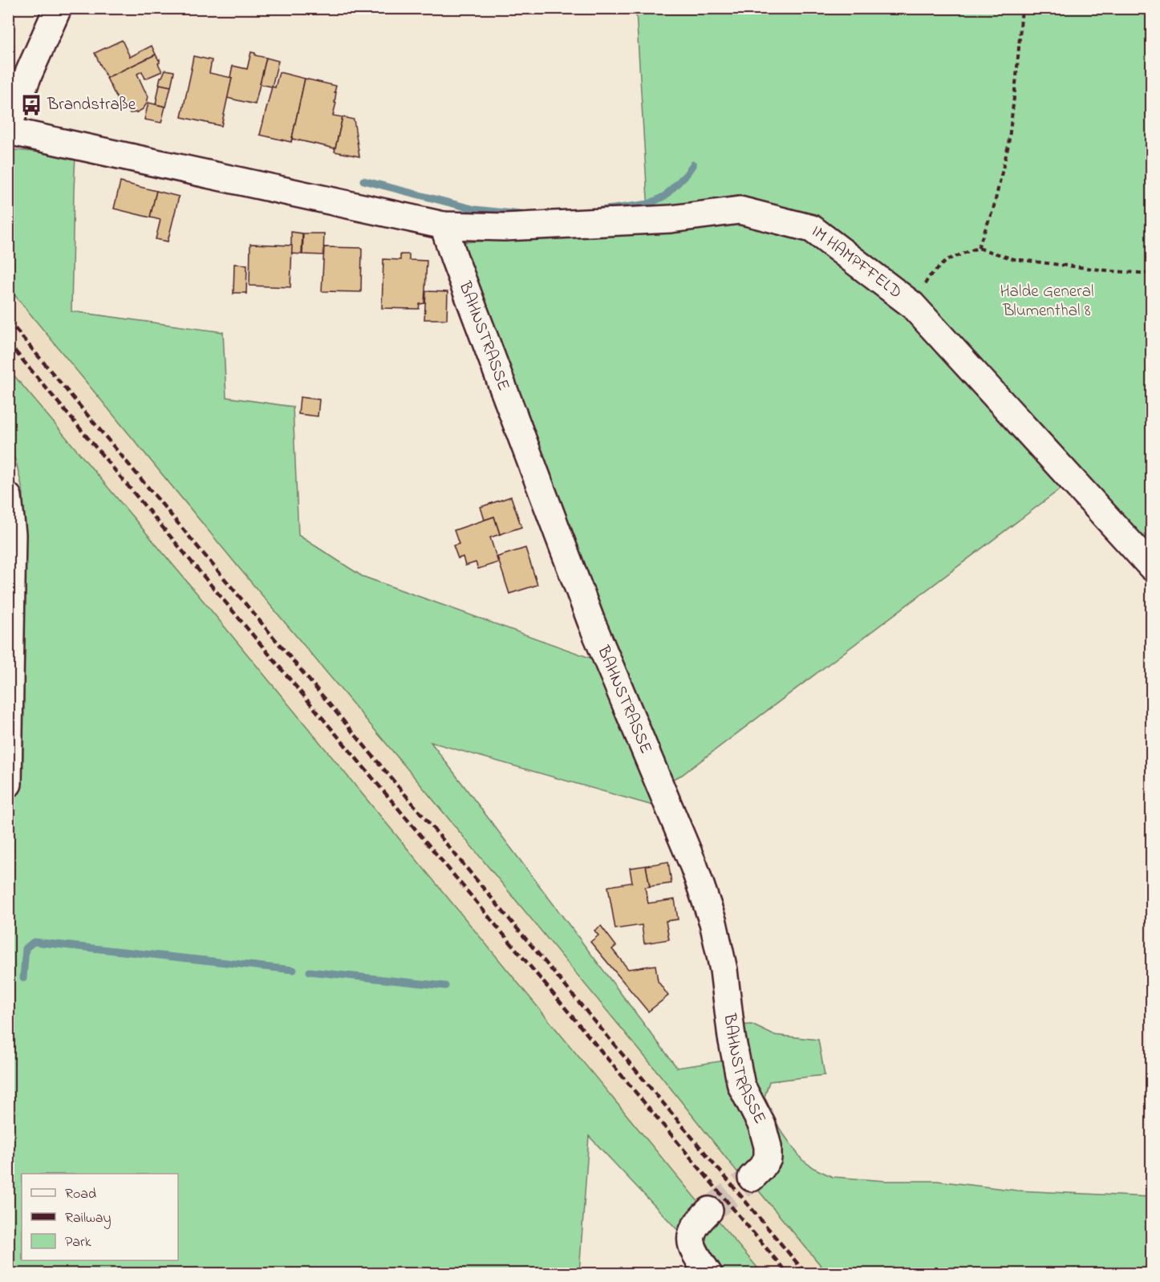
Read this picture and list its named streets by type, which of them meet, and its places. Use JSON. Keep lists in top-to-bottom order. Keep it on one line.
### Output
{"streets":{"street":["IM HAMPFFELD","BAHNSTRASSE"]},"crossings":[["IM HAMPFFELD","BAHNSTRASSE"]],"parks":["Halde General Blumenthal 8"],"places":{"bus stop":["Brandstraße"]},"legend":["Road","Railway","Park"]}
